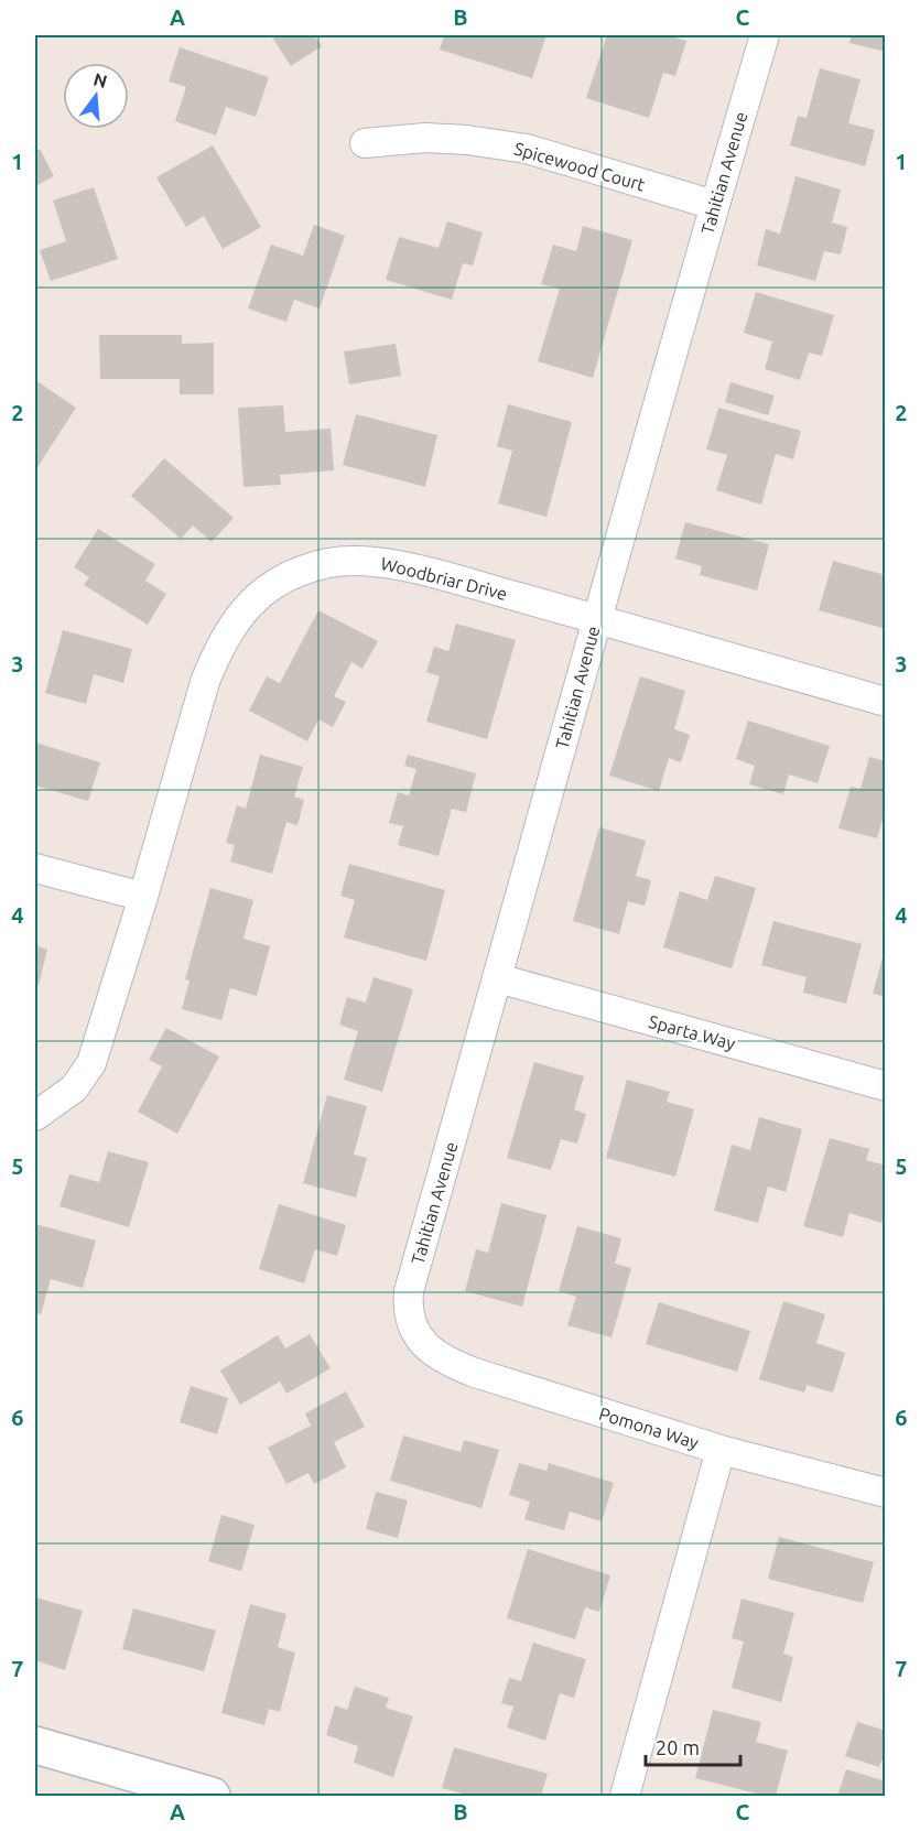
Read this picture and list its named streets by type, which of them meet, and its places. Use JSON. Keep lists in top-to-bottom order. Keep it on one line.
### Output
{"streets":{"street":["Spicewood Court","Tahitian Avenue","Woodbriar Drive","Sparta Way","Pomona Way"]},"crossings":[["Spicewood Court","Tahitian Avenue"],["Tahitian Avenue","Woodbriar Drive"],["Tahitian Avenue","Sparta Way"],["Tahitian Avenue","Pomona Way"]],"scale_bar":"20 m","north":"top","grid":{"columns":["A","B","C"],"rows":["1","2","3","4","5","6","7"]}}
